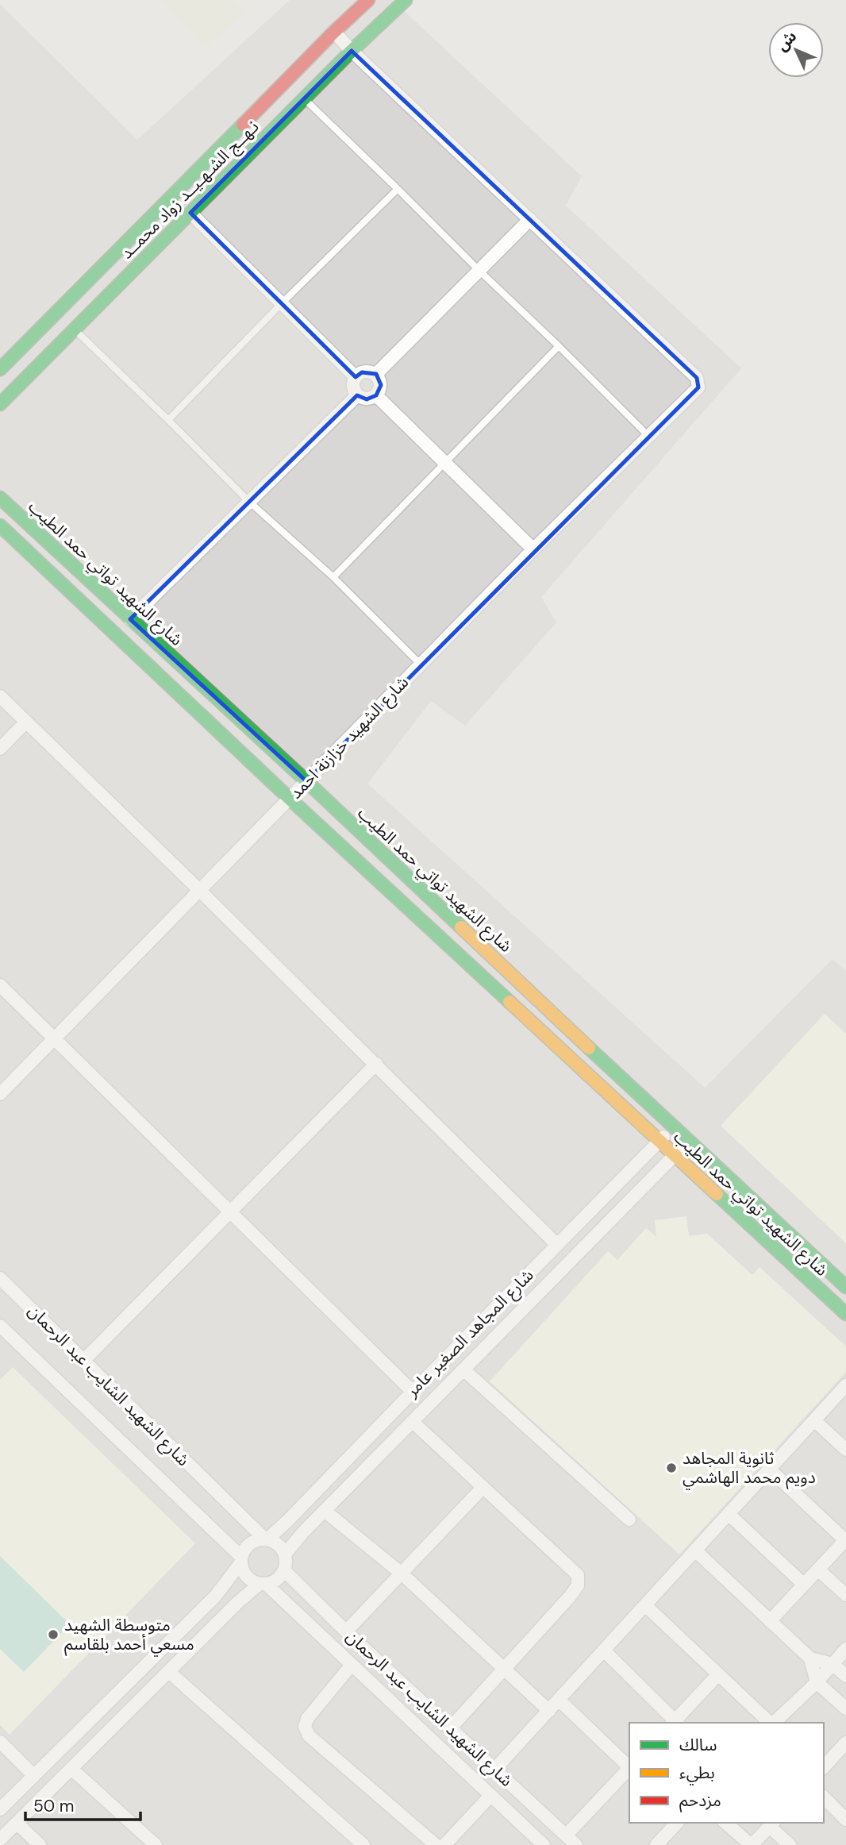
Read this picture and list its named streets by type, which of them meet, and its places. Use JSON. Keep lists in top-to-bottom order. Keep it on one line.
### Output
{"streets":{"street":["نـهــج الشـهـيــد زواد محمــد","شارع الشهيد تواتي حمد الطيب","شارع الشهيد خزازنة احمد","شارع المجاهد الصغير عامر","شارع الشهيد الشايب عبد الرحمان"]},"crossings":[["شارع الشهيد تواتي حمد الطيب","شارع الشهيد خزازنة احمد"],["شارع الشهيد تواتي حمد الطيب","شارع المجاهد الصغير عامر"],["شارع المجاهد الصغير عامر","شارع الشهيد الشايب عبد الرحمان"]],"places":["ثانوية المجاهد دويم محمد الهاشمي","متوسطة الشهيد مسعي أحمد بلقاسم"],"legend":["سالك","بطيء","مزدحم"],"scale_bar":"50 m","north":"top left"}
